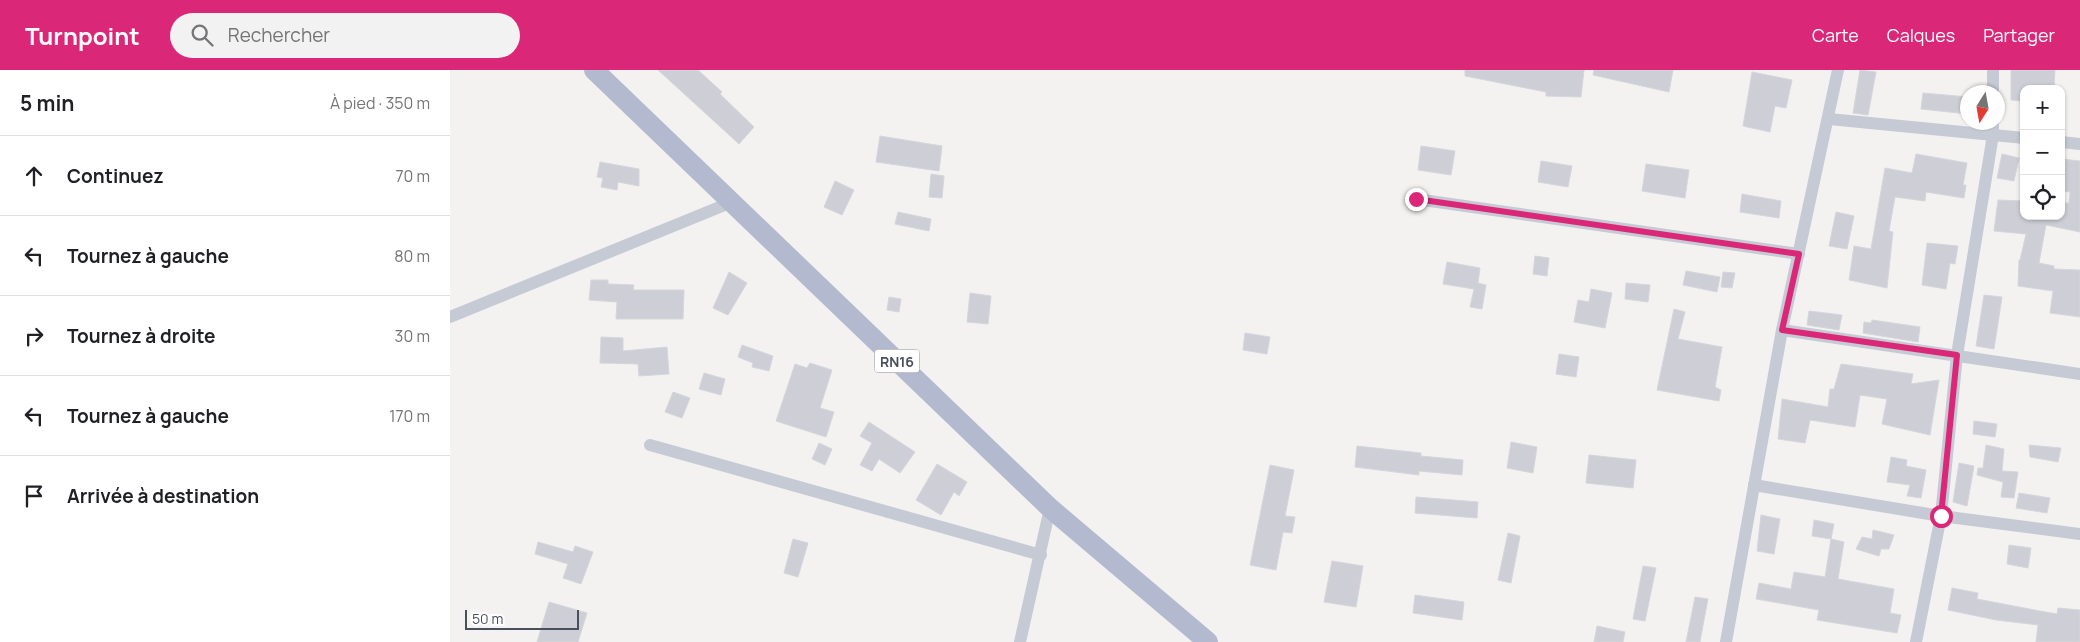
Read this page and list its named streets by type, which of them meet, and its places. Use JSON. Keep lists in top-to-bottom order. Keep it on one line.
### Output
{"streets":{"main road":["RN16"]},"scale_bar":"50 m","north":"bottom","page":{"header":"Turnpoint","search":"Rechercher","nav":["Carte","Calques","Partager"],"heading":["5 min","À pied · 350 m"],"map_buttons":["+","−"],"list":[["Continuez","70 m"],["Tournez à gauche","80 m"],["Tournez à droite","30 m"],["Tournez à gauche","170 m"],"Arrivée à destination"],"scale":"50 m"}}
